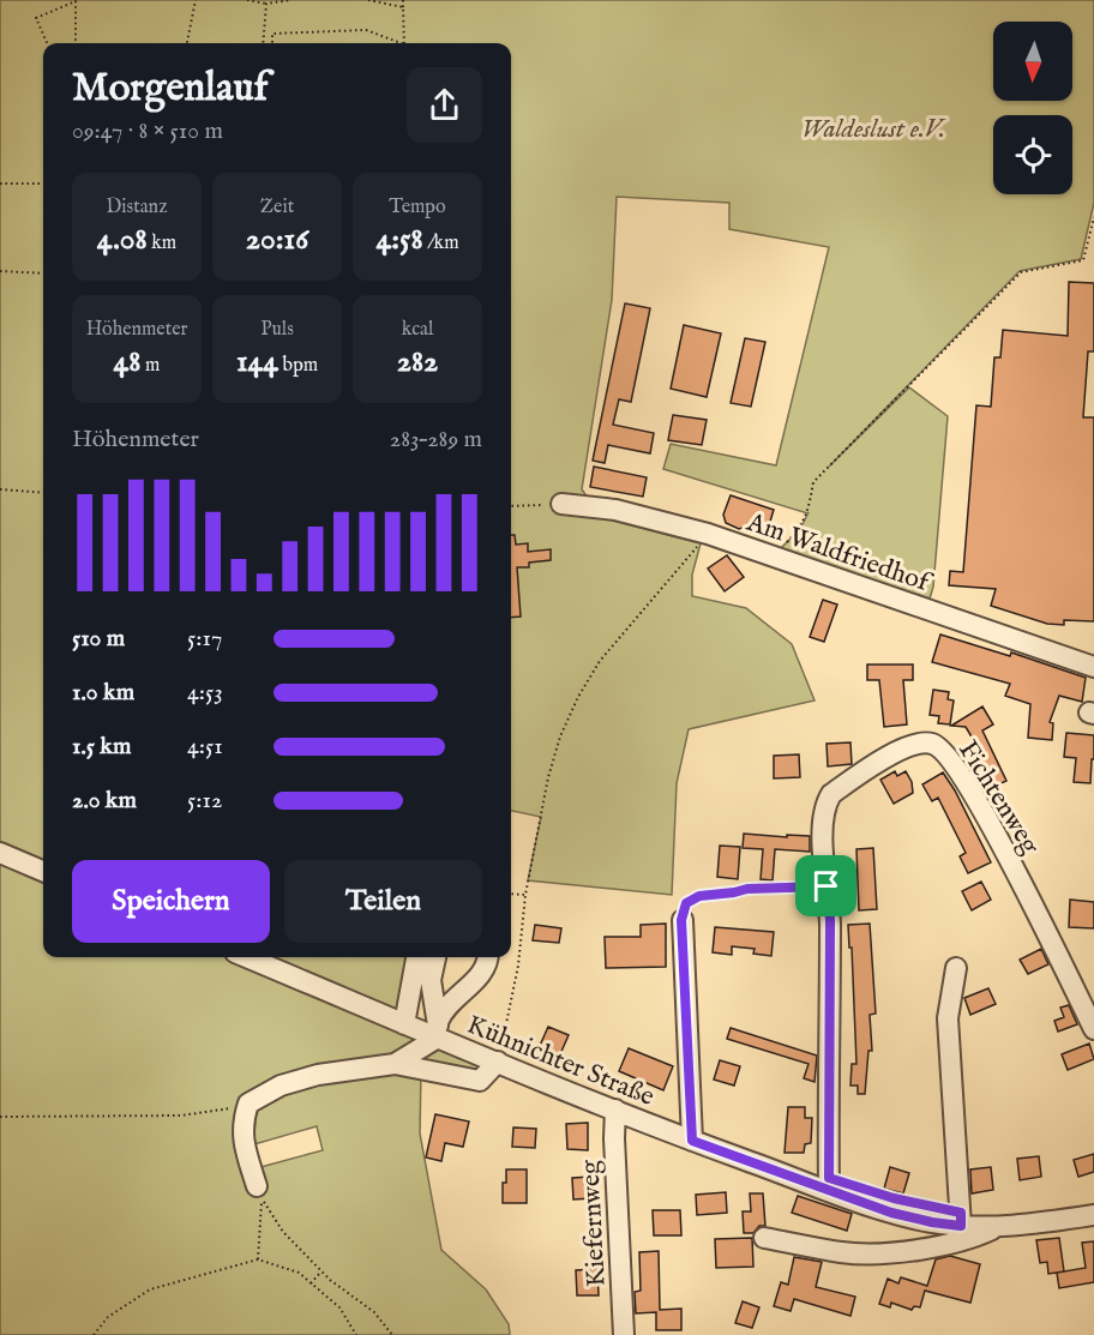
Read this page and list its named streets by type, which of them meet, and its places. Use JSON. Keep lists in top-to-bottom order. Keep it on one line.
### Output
{"streets":{"street":["Am Waldfriedhof","Fichtenweg","Kühnichter Straße","Kiefernweg"]},"crossings":[["Fichtenweg","Kühnichter Straße"],["Kühnichter Straße","Kiefernweg"]],"parks":["Waldeslust e.V."],"north":"bottom","page":{"heading":["Morgenlauf","09:47 · 8 × 510 m"],"stats":[["Distanz","4.08 km"],["Zeit","20:16"],["Tempo","4:58 /km"],["Höhenmeter","48 m"],["Puls","144 bpm"],["kcal","282"]],"chart":["Höhenmeter","283–289 m"],"list":[{"name":"510 m","note":"5:17"},{"name":"1.0 km","note":"4:53"},{"name":"1.5 km","note":"4:51"},{"name":"2.0 km","note":"5:12"}],"buttons":["Speichern","Teilen"]}}
